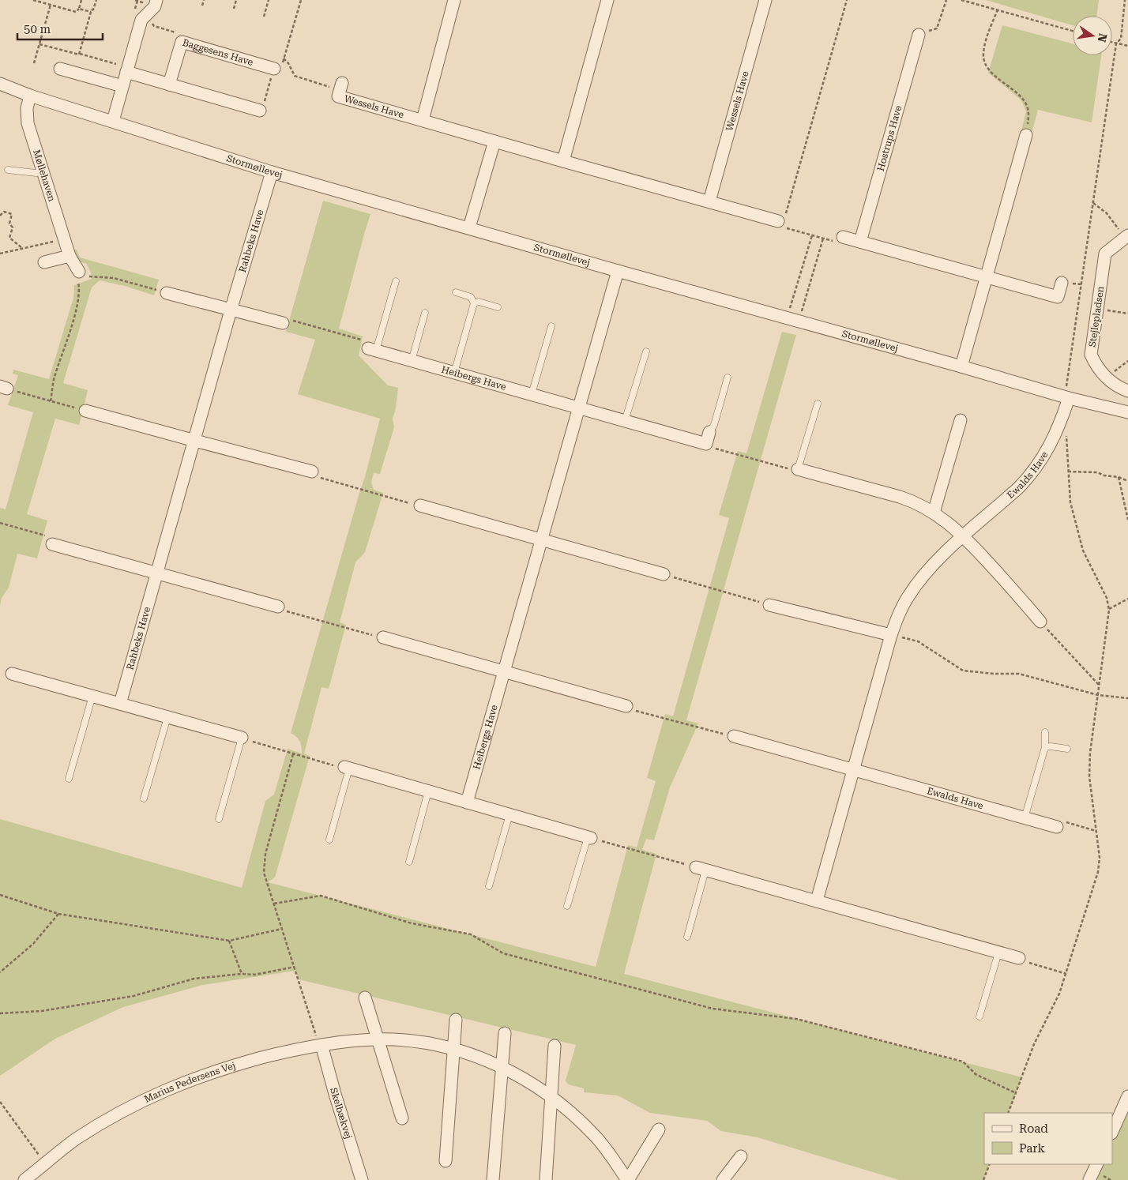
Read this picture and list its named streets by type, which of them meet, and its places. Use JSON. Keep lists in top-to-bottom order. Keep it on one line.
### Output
{"streets":{"street":["Baggesens Have","Wessels Have","Hostrups Have","Stormøllevej","Møllehaven","Rahbeks Have","Stejlepladsen","Heibergs Have","Ewalds Have","Marius Pedersens Vej","Skelbækvej"]},"crossings":[["Stormøllevej","Møllehaven"],["Stormøllevej","Rahbeks Have"],["Stormøllevej","Heibergs Have"],["Stormøllevej","Ewalds Have"],["Marius Pedersens Vej","Skelbækvej"]],"legend":["Road","Park"],"scale_bar":"50 m","north":"right"}
